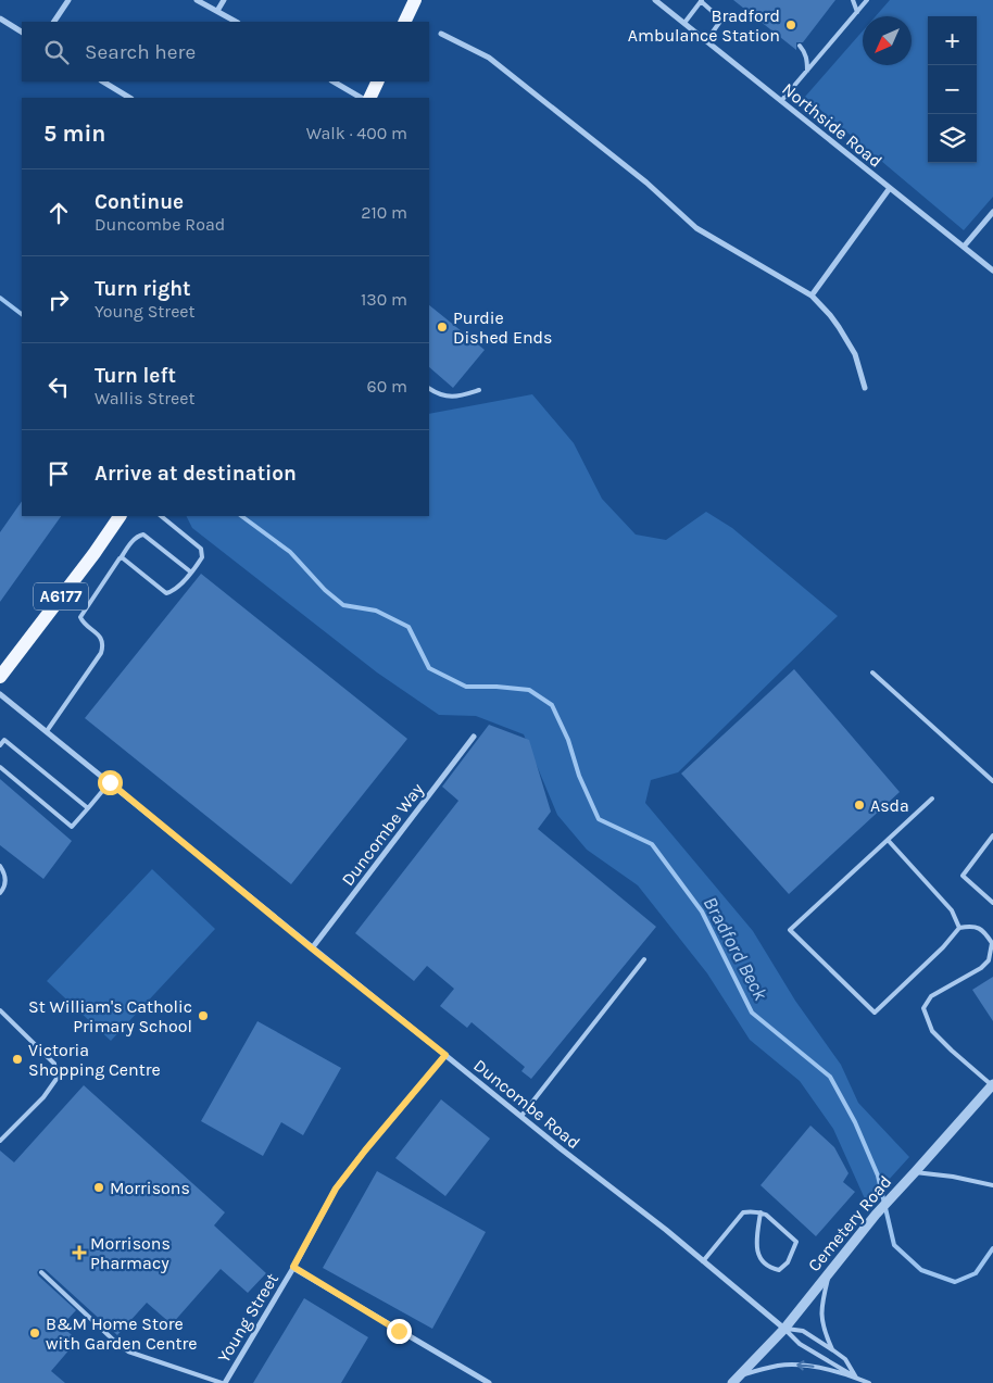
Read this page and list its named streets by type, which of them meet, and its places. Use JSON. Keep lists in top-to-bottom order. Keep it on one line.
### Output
{"streets":{"main road":["A6177"],"street":["Northside Road","Duncombe Way","Duncombe Road","Cemetery Road","Young Street"]},"crossings":[["Duncombe Way","Duncombe Road"],["Duncombe Road","Cemetery Road"],["Duncombe Road","Young Street"]],"water":["Bradford Beck"],"places":{"other":["Bradford Ambulance Station","Purdie Dished Ends","Asda","St William's Catholic Primary School","Victoria Shopping Centre","Morrisons","B&M Home Store with Garden Centre"],"health":["Morrisons Pharmacy"]},"north":"bottom left","page":{"map_buttons":["+","−"],"search":"Search here","heading":["5 min","Walk · 400 m"],"list":[["Continue","Duncombe Road","210 m"],["Turn right","Young Street","130 m"],["Turn left","Wallis Street","60 m"],"Arrive at destination"]}}
